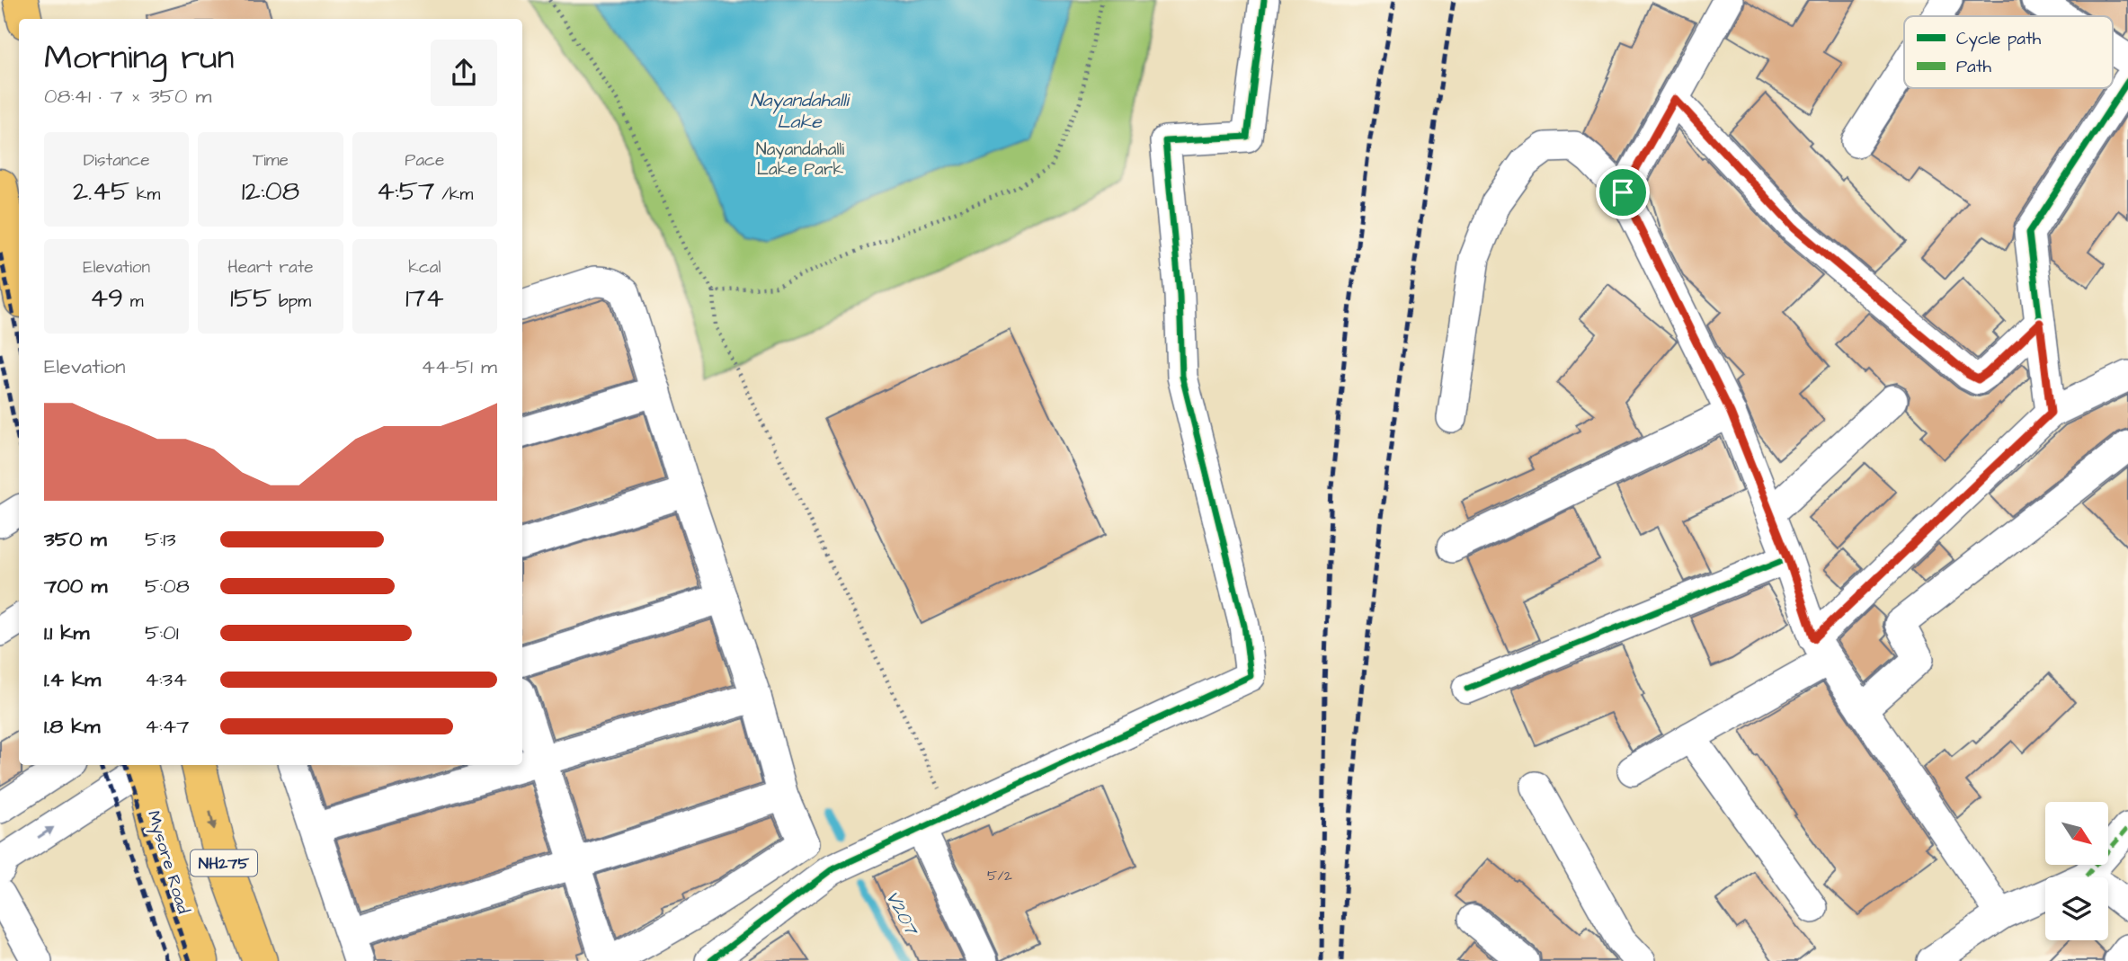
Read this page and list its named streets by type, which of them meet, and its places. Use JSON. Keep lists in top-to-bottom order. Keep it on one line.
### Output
{"streets":{"highway":["Mysore Road","NH275"]},"water":["Nayandahalli Lake","V207"],"parks":["Nayandahalli Lake Park"],"house_numbers":["5/2"],"legend":["Cycle path","Path"],"north":"bottom right","page":{"heading":["Morning run","08:41 · 7 × 350 m"],"stats":[["Distance","2.45 km"],["Time","12:08"],["Pace","4:57 /km"],["Elevation","49 m"],["Heart rate","155 bpm"],["kcal","174"]],"chart":["Elevation","44–51 m"],"list":[{"name":"350 m","note":"5:13"},{"name":"700 m","note":"5:08"},{"name":"1.1 km","note":"5:01"},{"name":"1.4 km","note":"4:34"},{"name":"1.8 km","note":"4:47"}]}}
